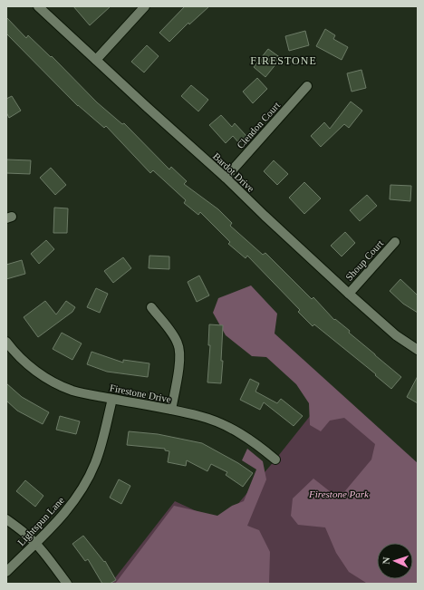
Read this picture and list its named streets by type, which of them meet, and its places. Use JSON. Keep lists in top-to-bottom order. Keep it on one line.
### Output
{"streets":{"street":["Clendon Court","Bardot Drive","Shoup Court","Firestone Drive","Lightspun Lane"]},"crossings":[["Clendon Court","Bardot Drive"],["Bardot Drive","Shoup Court"],["Firestone Drive","Lightspun Lane"]],"districts":["FIRESTONE"],"parks":["Firestone Park"],"north":"left"}
